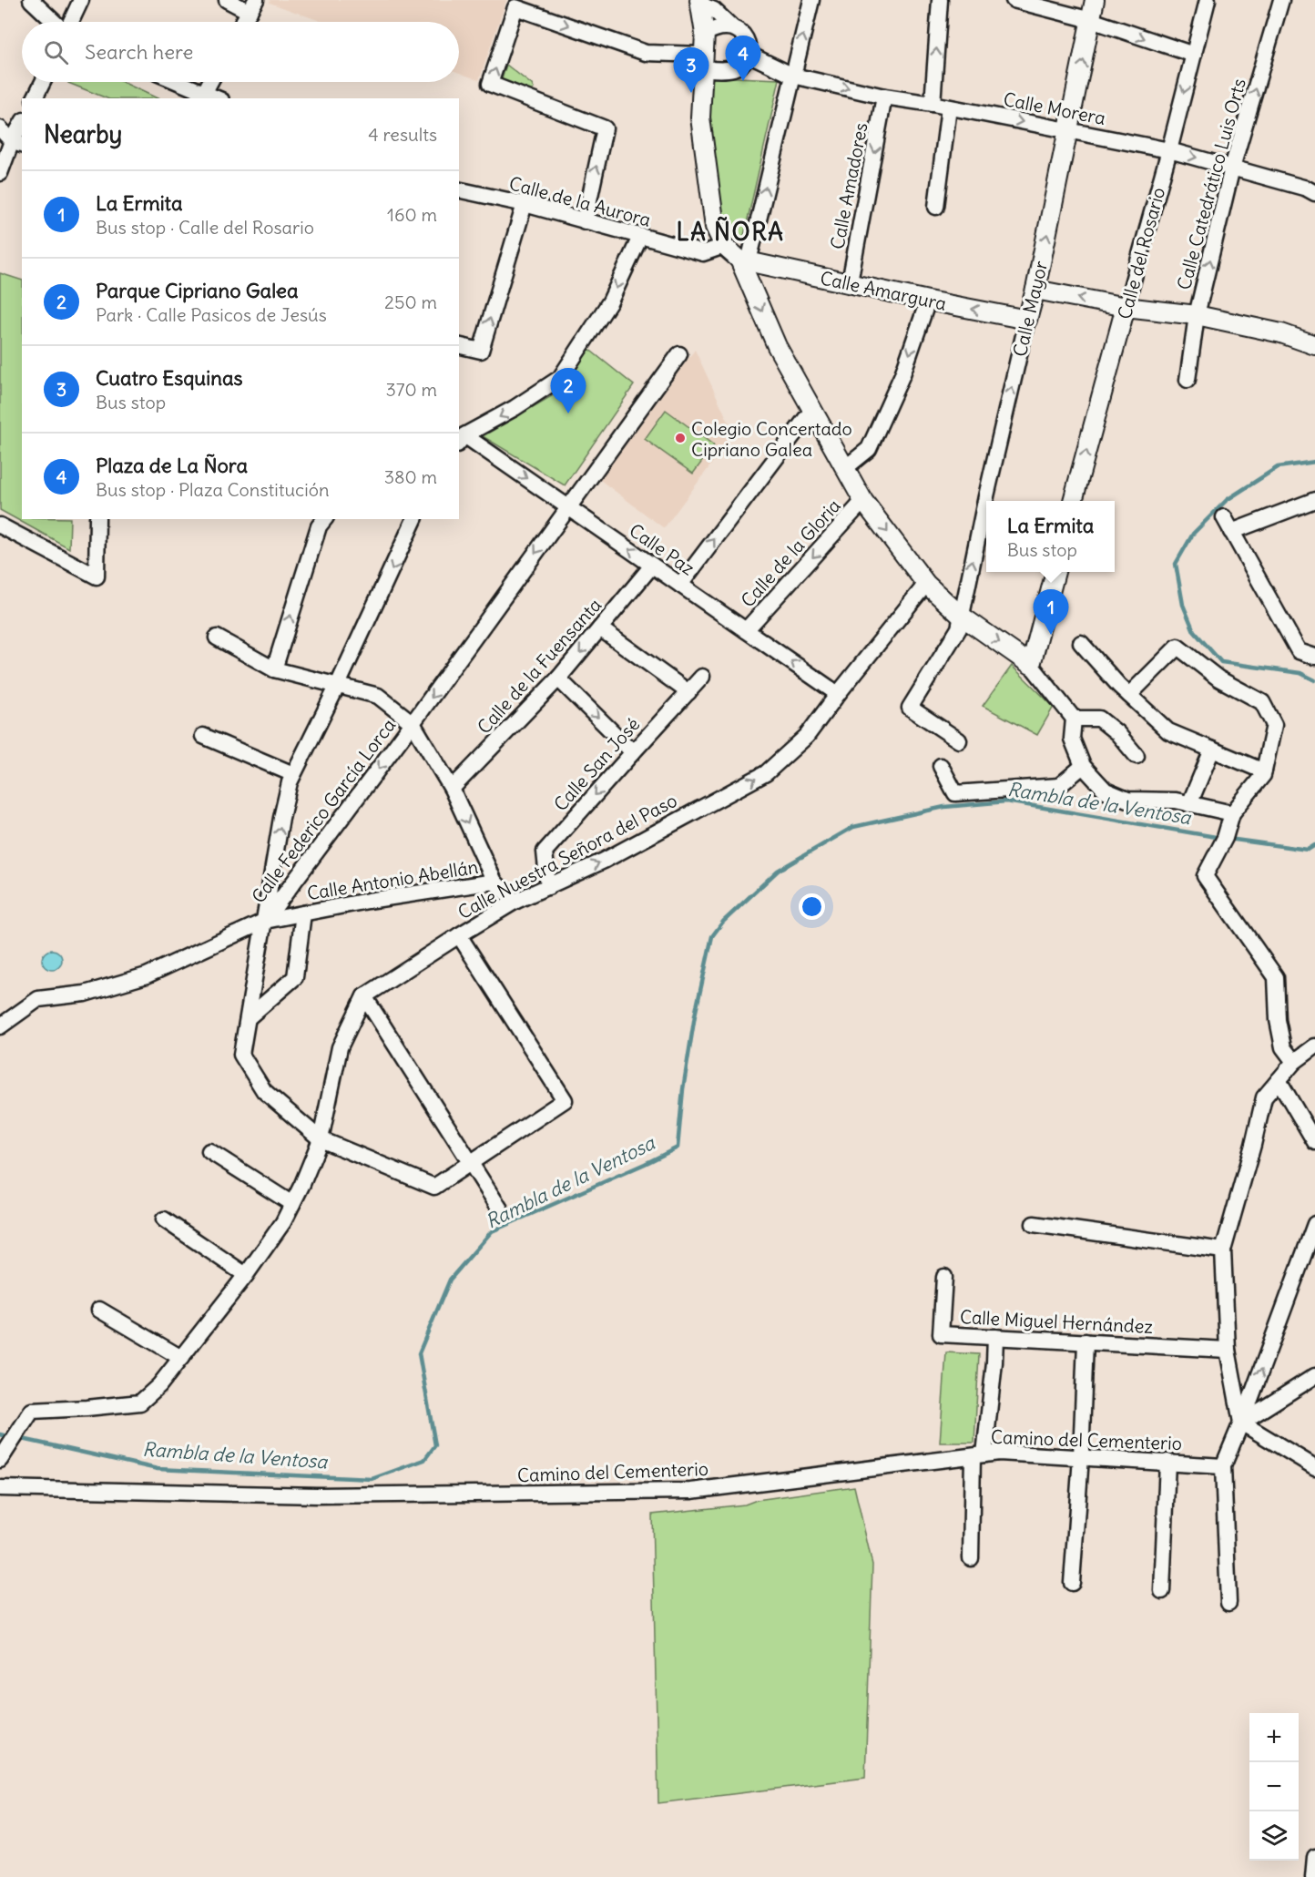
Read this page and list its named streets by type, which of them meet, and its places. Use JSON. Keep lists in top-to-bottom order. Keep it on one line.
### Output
{"streets":{"street":["Calle Morera","Calle Catedrático Luis Orts","Calle Amadores","Calle de la Aurora","Calle del Rosario","Calle Amargura","Calle Mayor","Calle Paz","Calle de la Gloria","Calle de la Fuensanta","Calle San José","Calle Federico García Lorca","Calle Nuestra Señora del Paso","Calle Antonio Abellán","Calle Miguel Hernández","Camino del Cementerio"]},"crossings":[["Calle Morera","Calle Catedrático Luis Orts"],["Calle Morera","Calle Amadores"],["Calle Morera","Calle del Rosario"],["Calle Morera","Calle Mayor"],["Calle Amadores","Calle Amargura"],["Calle Amargura","Calle Mayor"],["Calle Paz","Calle de la Gloria"],["Calle Paz","Calle de la Fuensanta"],["Calle Paz","Calle Federico García Lorca"],["Calle Paz","Calle Nuestra Señora del Paso"],["Calle San José","Calle Nuestra Señora del Paso"],["Calle Federico García Lorca","Calle Antonio Abellán"]],"one_way":["Calle Morera","Calle Catedrático Luis Orts","Calle San José","Calle Nuestra Señora del Paso"],"districts":["LA ÑORA"],"water":["Rambla de la Ventosa"],"places":["Colegio Concertado Cipriano Galea"],"page":{"search":"Search here","pins":["4","3","2","1"],"heading":["Nearby","4 results"],"list":[{"mark":"1","name":"La Ermita","note":"Bus stop · Calle del Rosario","value":"160 m"},{"mark":"2","name":"Parque Cipriano Galea","note":"Park · Calle Pasicos de Jesús","value":"250 m"},{"mark":"3","name":"Cuatro Esquinas","note":"Bus stop","value":"370 m"},{"mark":"4","name":"Plaza de La Ñora","note":"Bus stop · Plaza Constitución","value":"380 m"}],"popup":["La Ermita","Bus stop"],"map_buttons":["+","−"]}}
